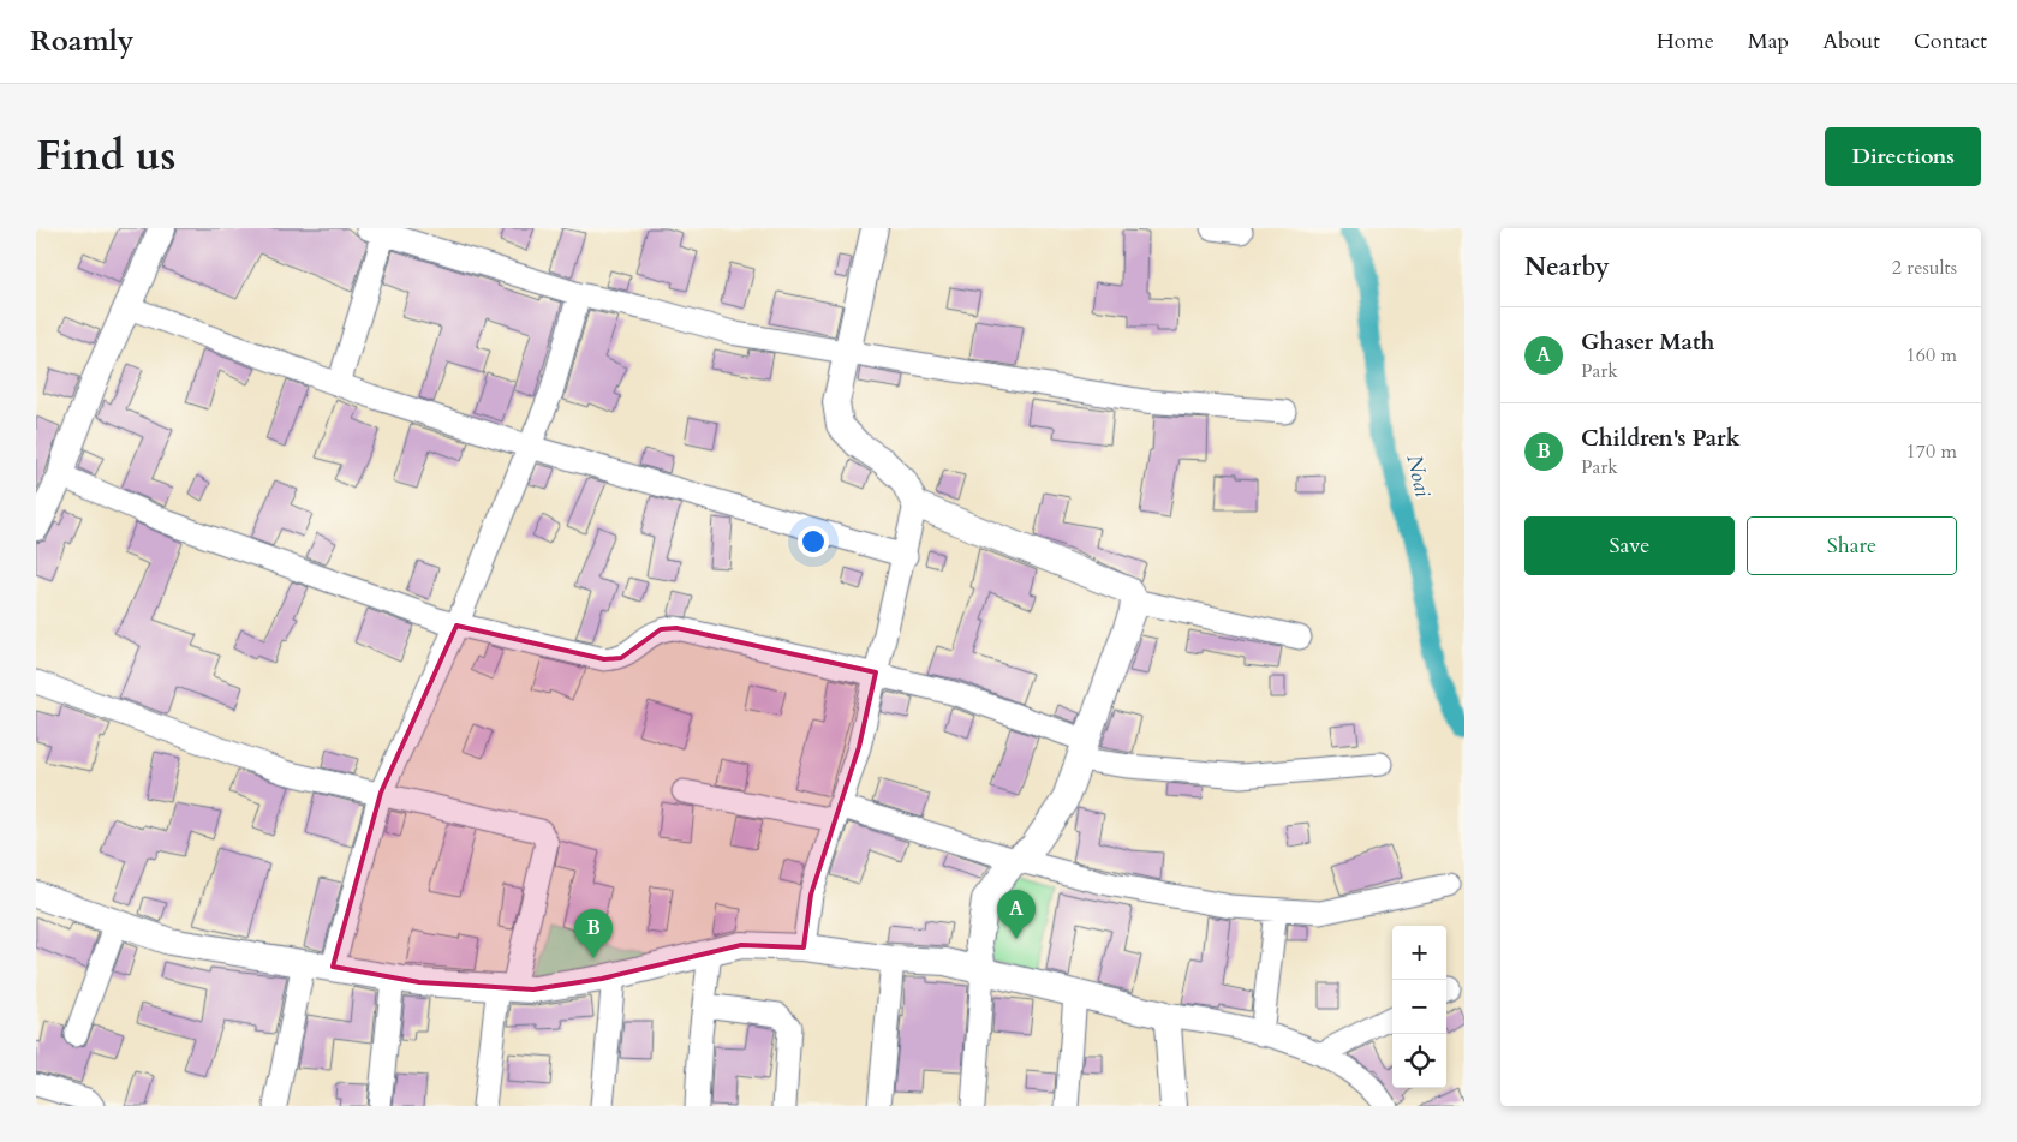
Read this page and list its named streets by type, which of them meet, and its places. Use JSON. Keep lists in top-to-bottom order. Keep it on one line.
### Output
{"water":["Noai"],"page":{"header":"Roamly","nav":["Home","Map","About","Contact"],"title":"Find us","buttons":["Directions",["Save","Share"]],"heading":["Nearby","2 results"],"list":[{"mark":"A","name":"Ghaser Math","note":"Park","value":"160 m"},{"mark":"B","name":"Children's Park","note":"Park","value":"170 m"}],"pins":["A","B"],"map_buttons":["+","−"]}}
